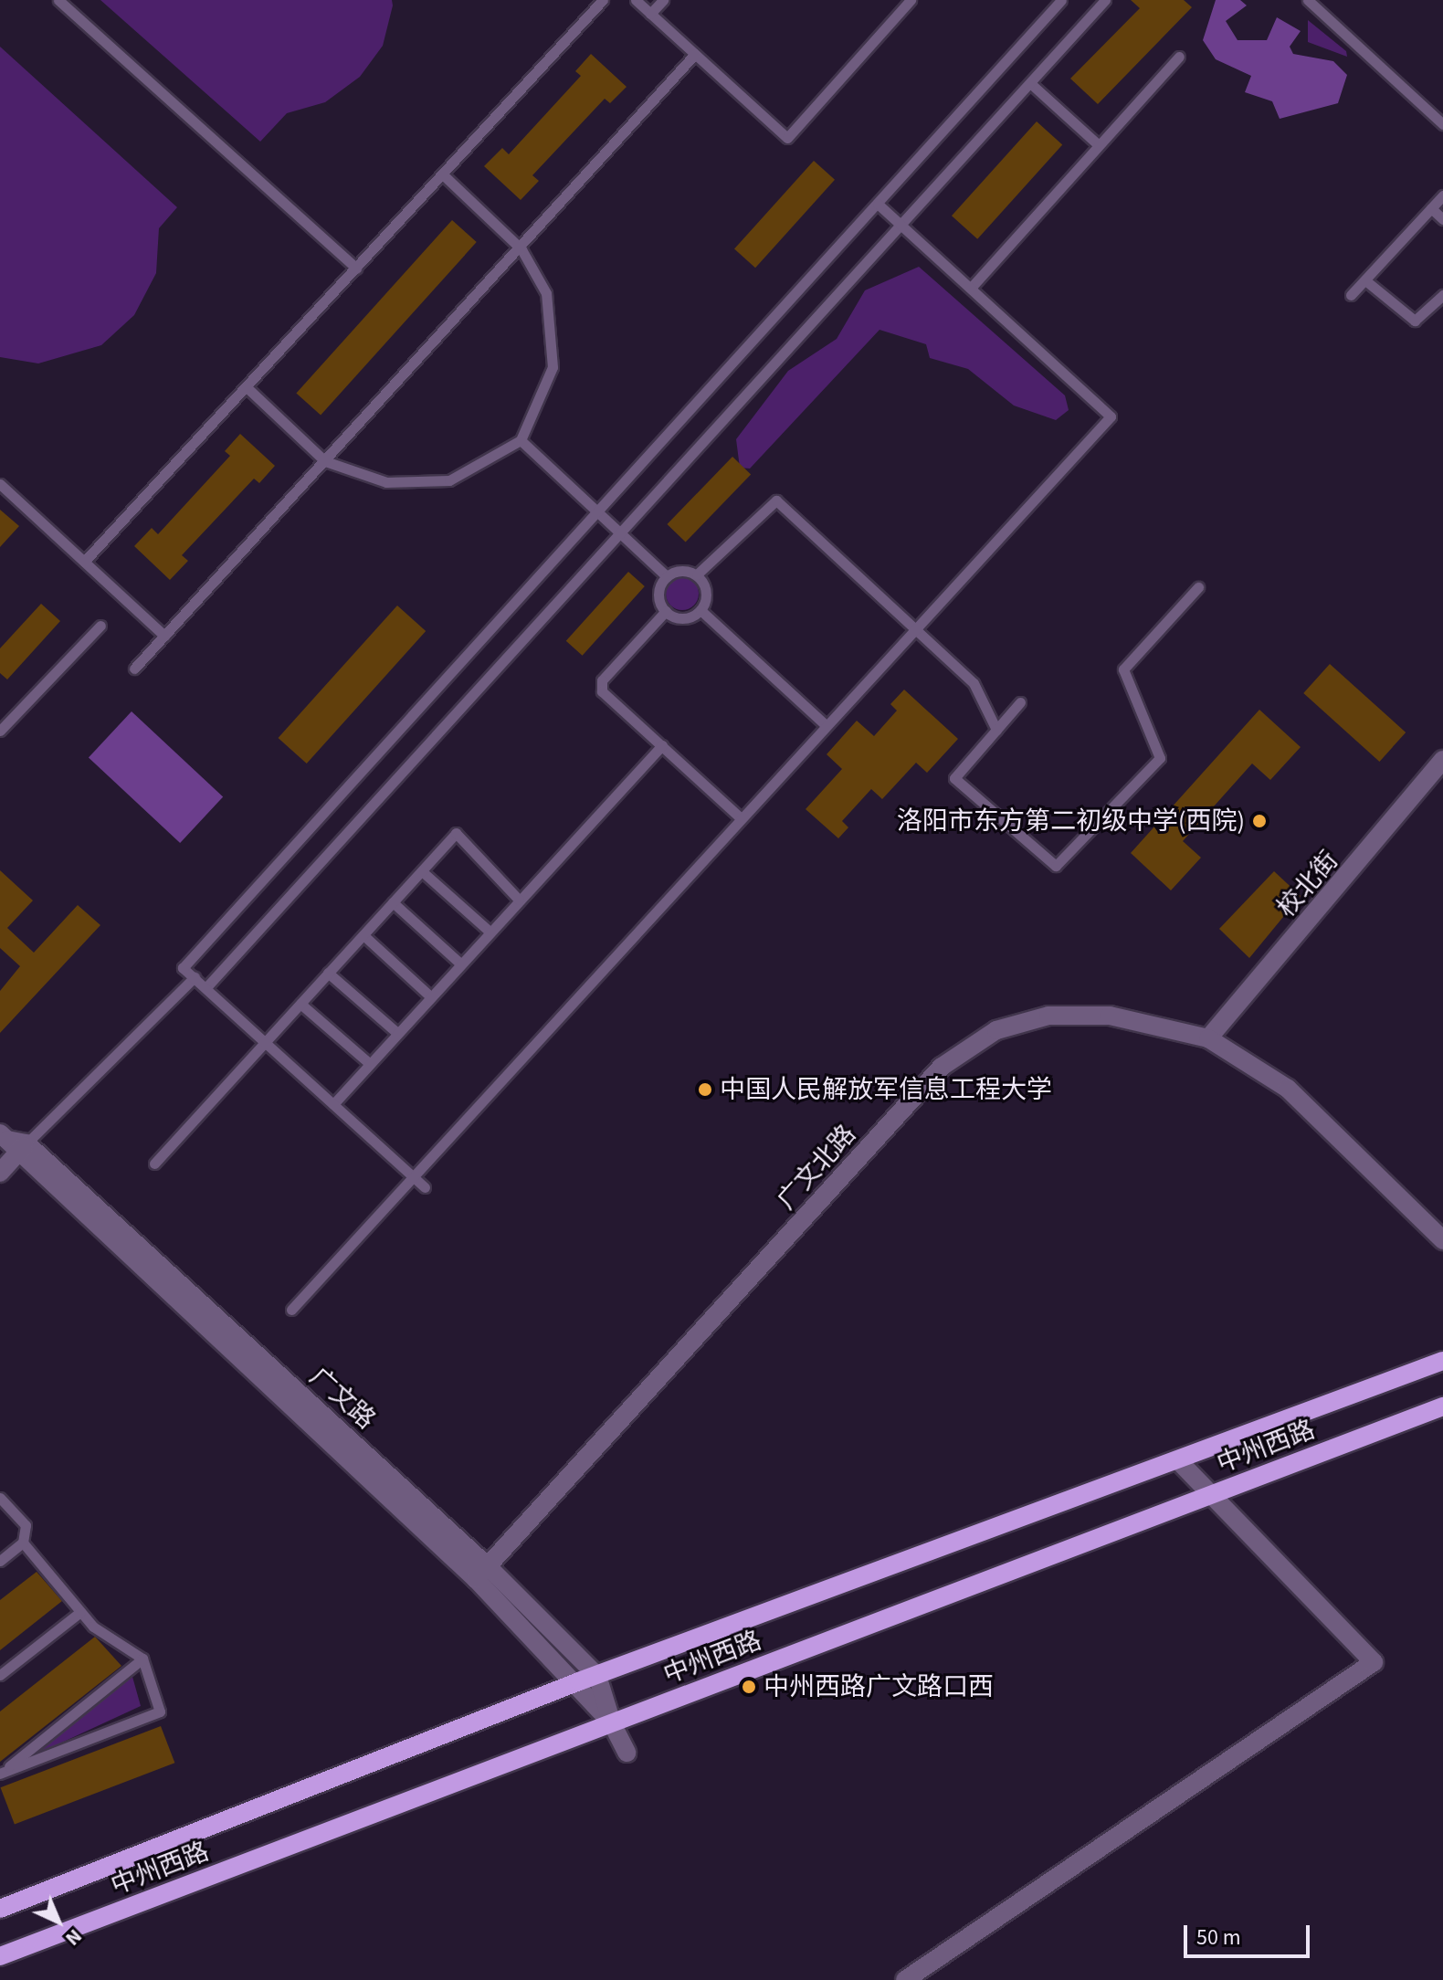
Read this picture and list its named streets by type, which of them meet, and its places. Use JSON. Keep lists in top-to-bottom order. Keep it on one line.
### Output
{"streets":{"main road":["中州西路"],"street":["校北街","广文北路","广文路"]},"crossings":[["校北街","广文北路"],["广文北路","广文路"],["广文路","中州西路"]],"places":["洛阳市东方第二初级中学(西院)","中国人民解放军信息工程大学","中州西路广文路口西"],"scale_bar":"50 m","north":"bottom right"}
